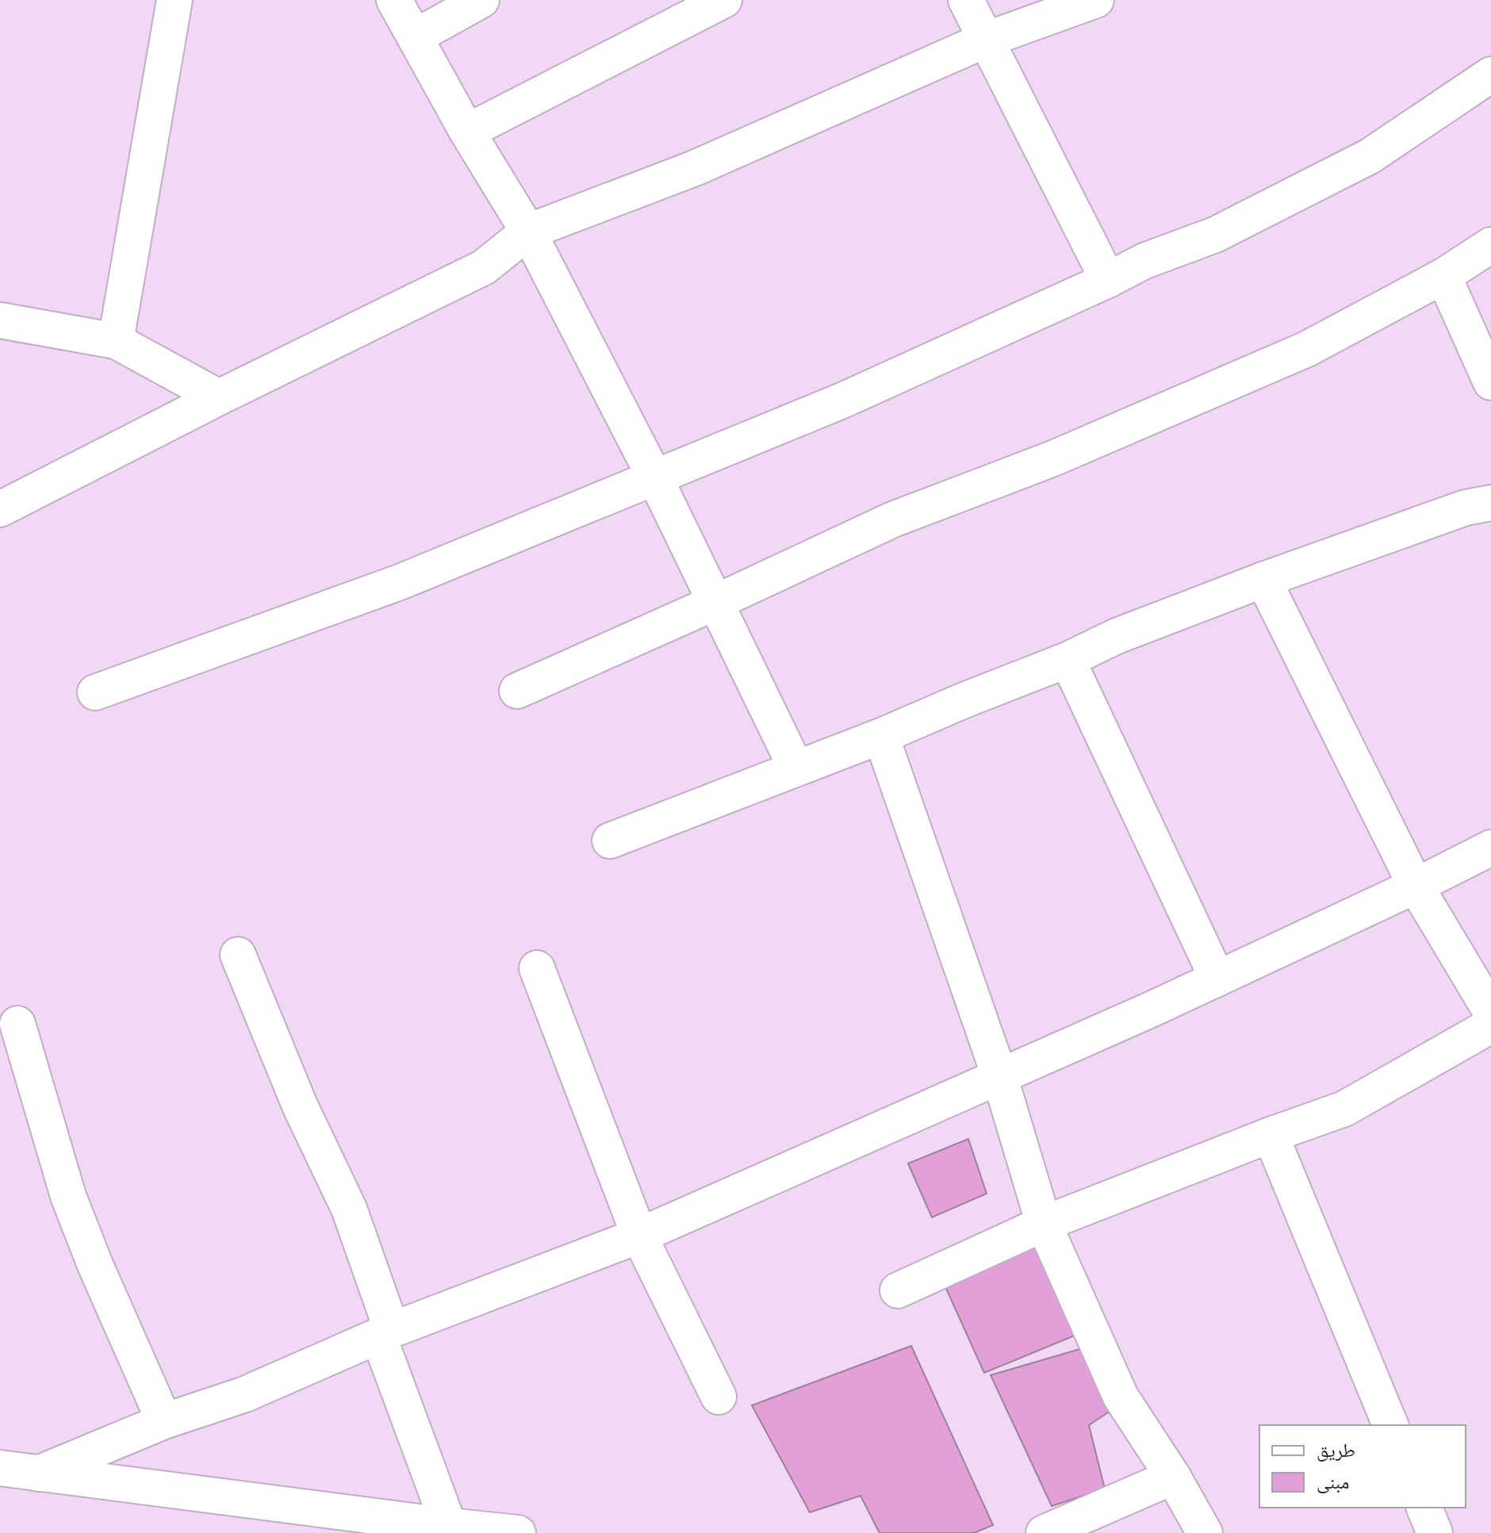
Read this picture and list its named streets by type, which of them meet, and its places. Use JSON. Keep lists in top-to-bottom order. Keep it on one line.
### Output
{"legend":["طريق","مبنى"]}
